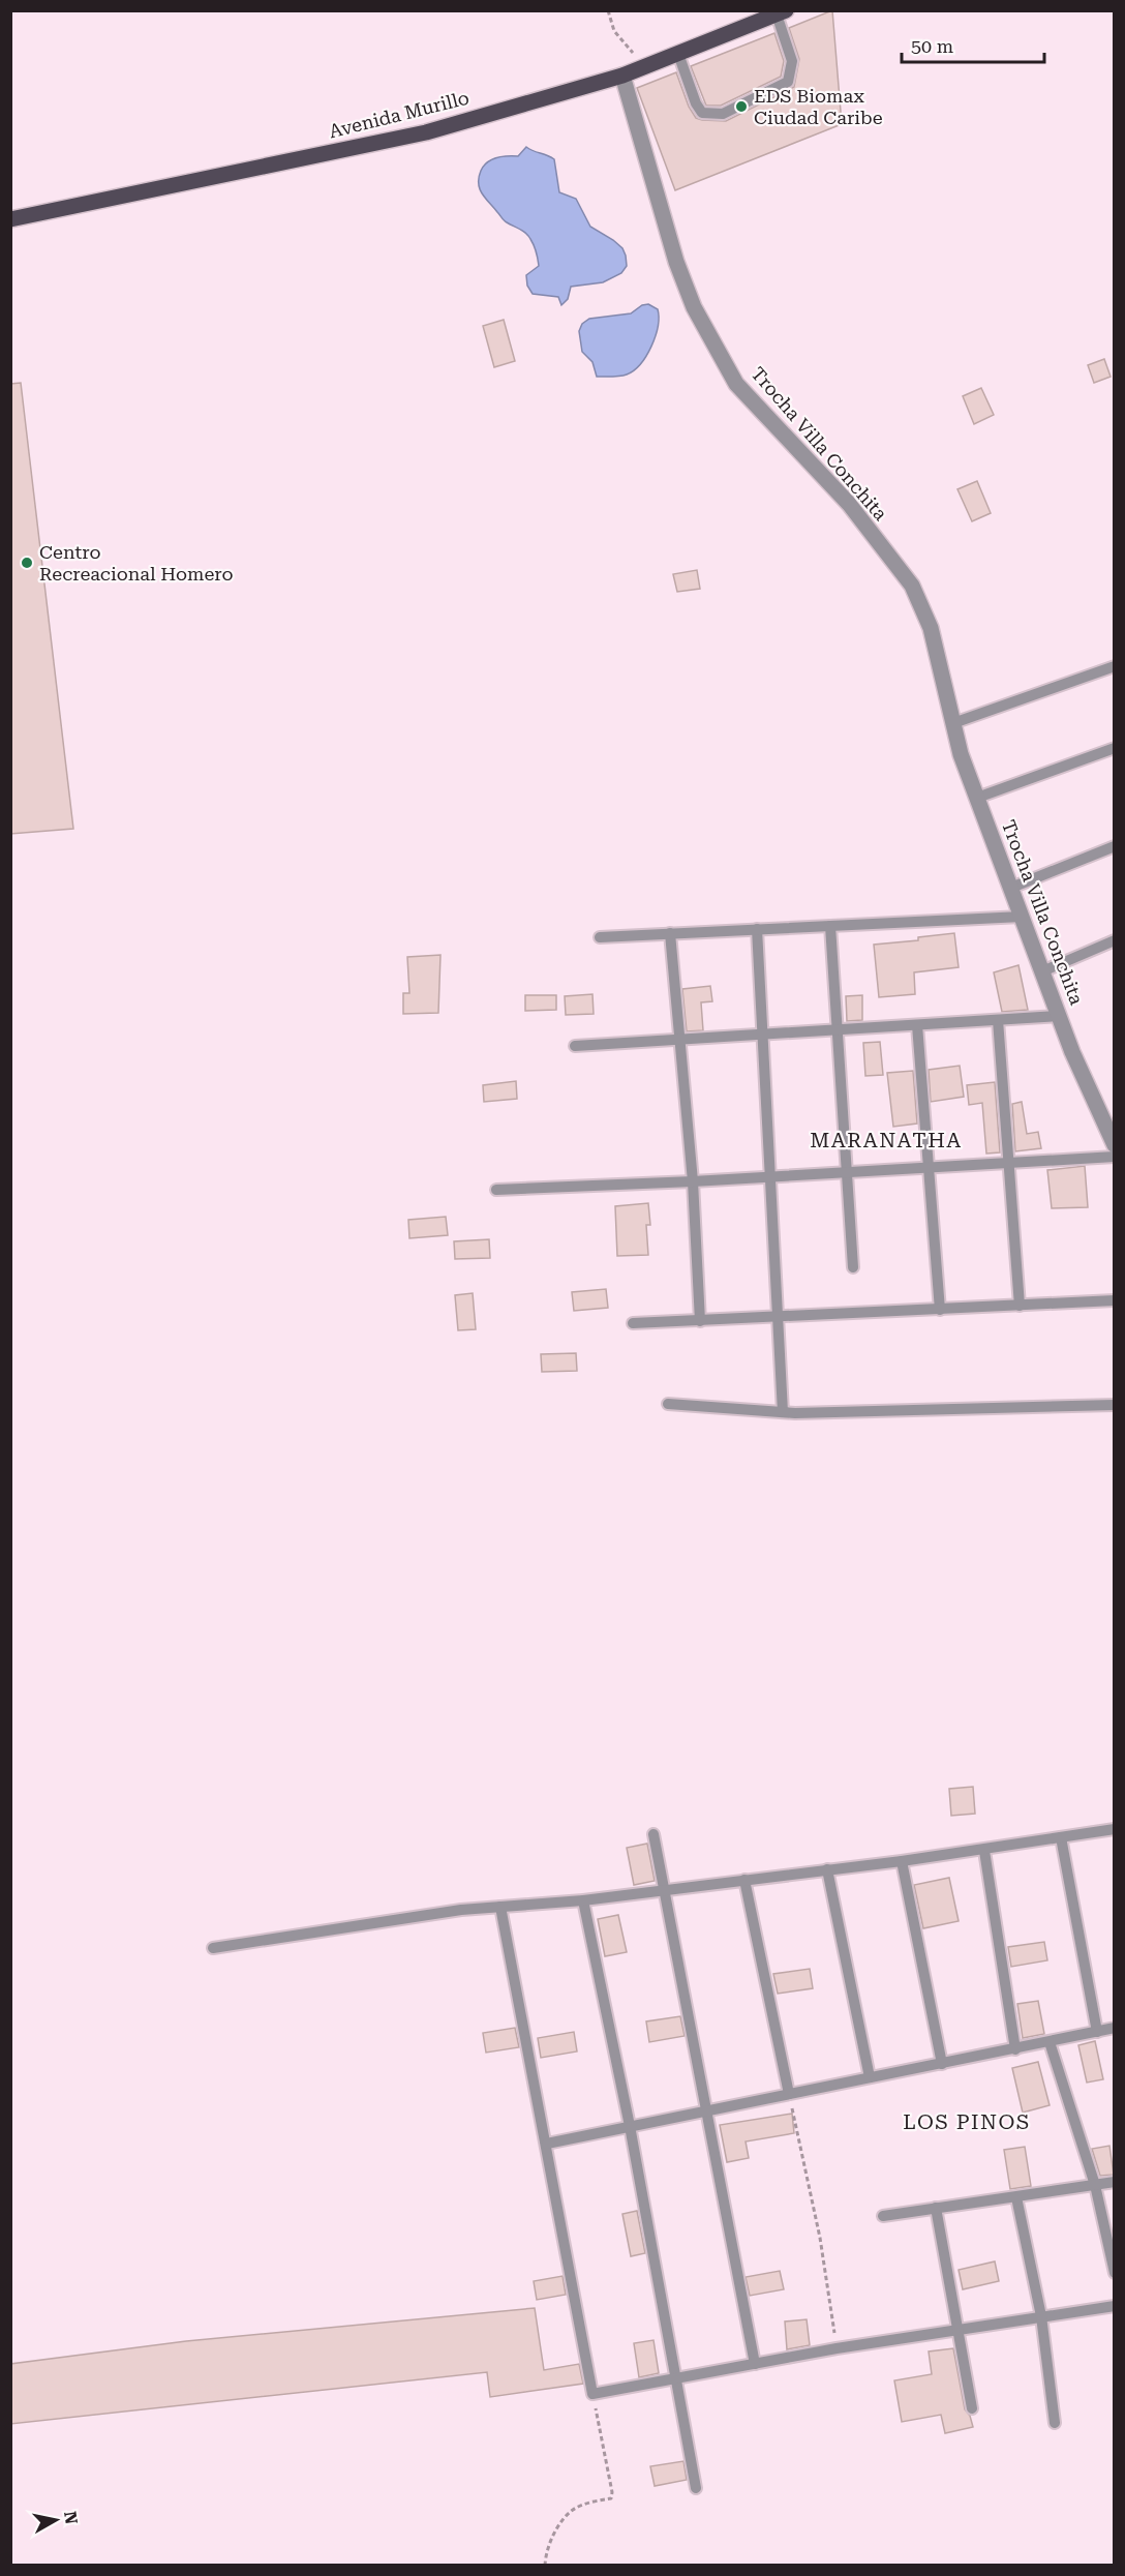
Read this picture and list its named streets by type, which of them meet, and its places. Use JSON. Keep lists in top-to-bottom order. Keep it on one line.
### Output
{"streets":{"main road":["Avenida Murillo"],"street":["Trocha Villa Conchita"]},"crossings":[["Avenida Murillo","Trocha Villa Conchita"]],"districts":["MARANATHA","LOS PINOS"],"places":["EDS Biomax Ciudad Caribe","Centro Recreacional Homero"],"scale_bar":"50 m","north":"right"}
